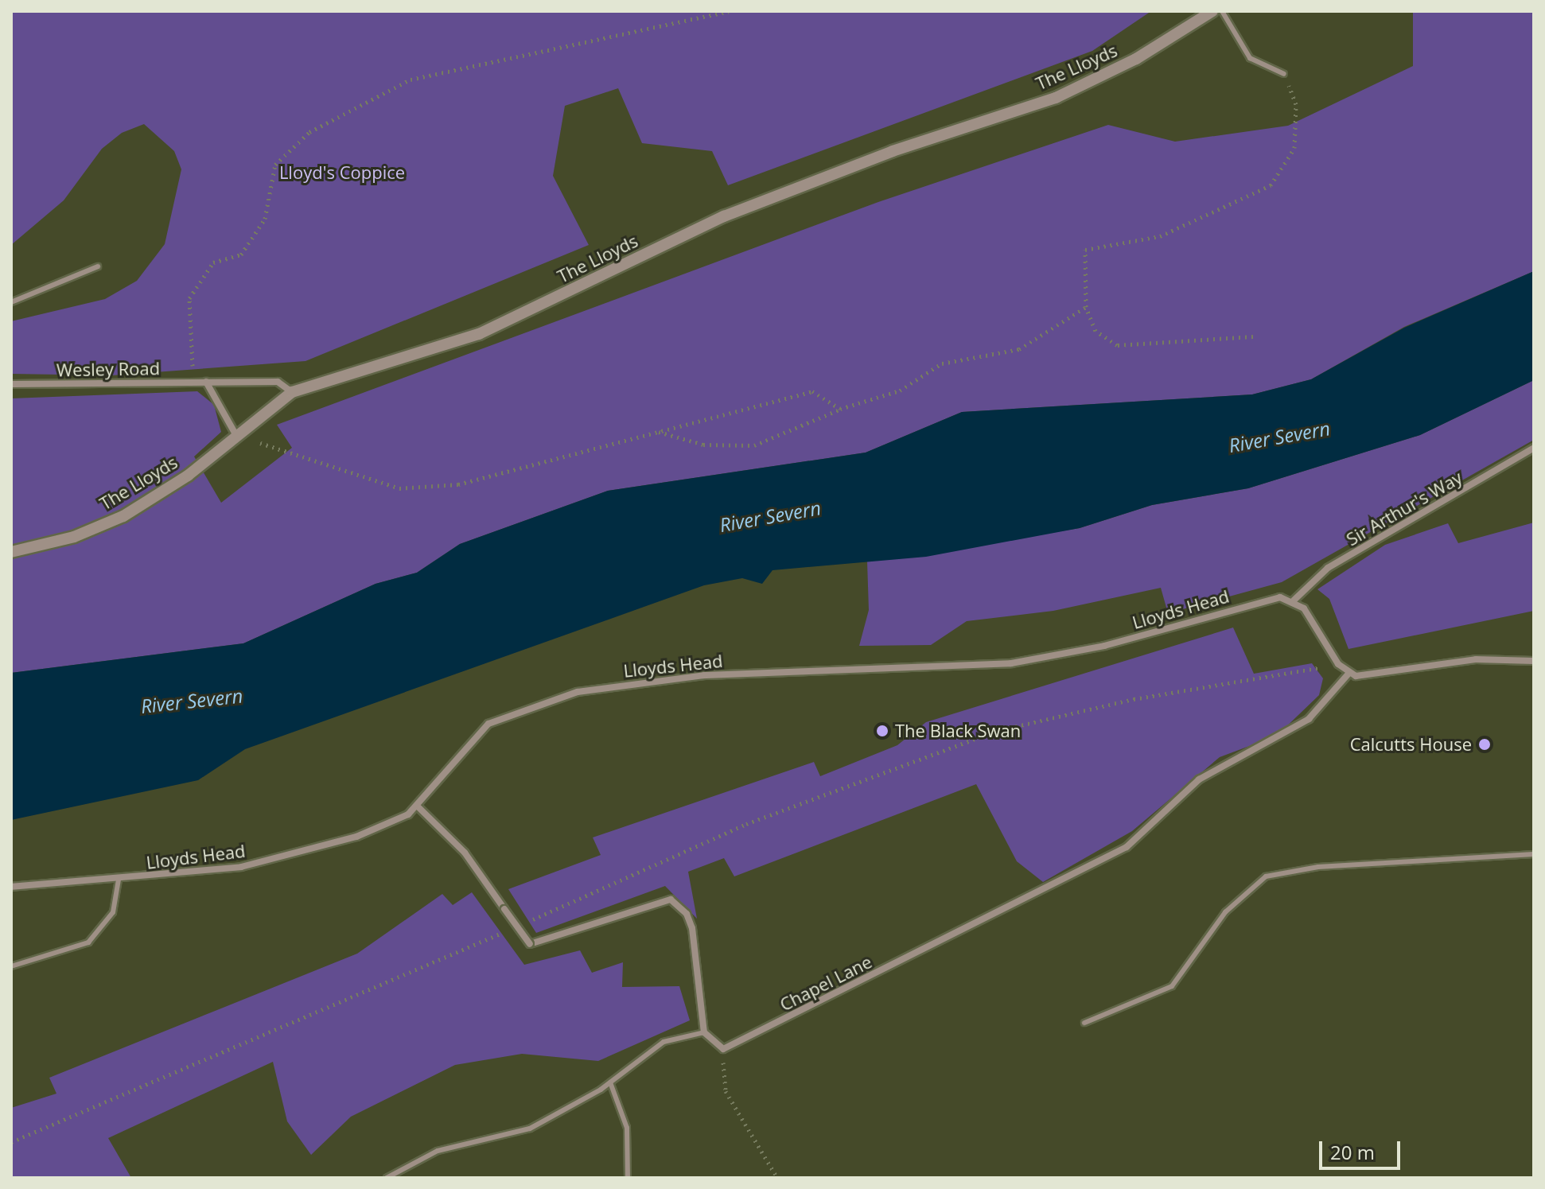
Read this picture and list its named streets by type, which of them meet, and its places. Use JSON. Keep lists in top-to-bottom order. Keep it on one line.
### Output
{"streets":{"street":["The Lloyds","Wesley Road","Sir Arthur's Way","Lloyds Head","Chapel Lane"]},"crossings":[["The Lloyds","Wesley Road"],["Sir Arthur's Way","Lloyds Head"]],"water":["River Severn"],"parks":["Lloyd's Coppice"],"places":["The Black Swan","Calcutts House"],"scale_bar":"20 m"}
